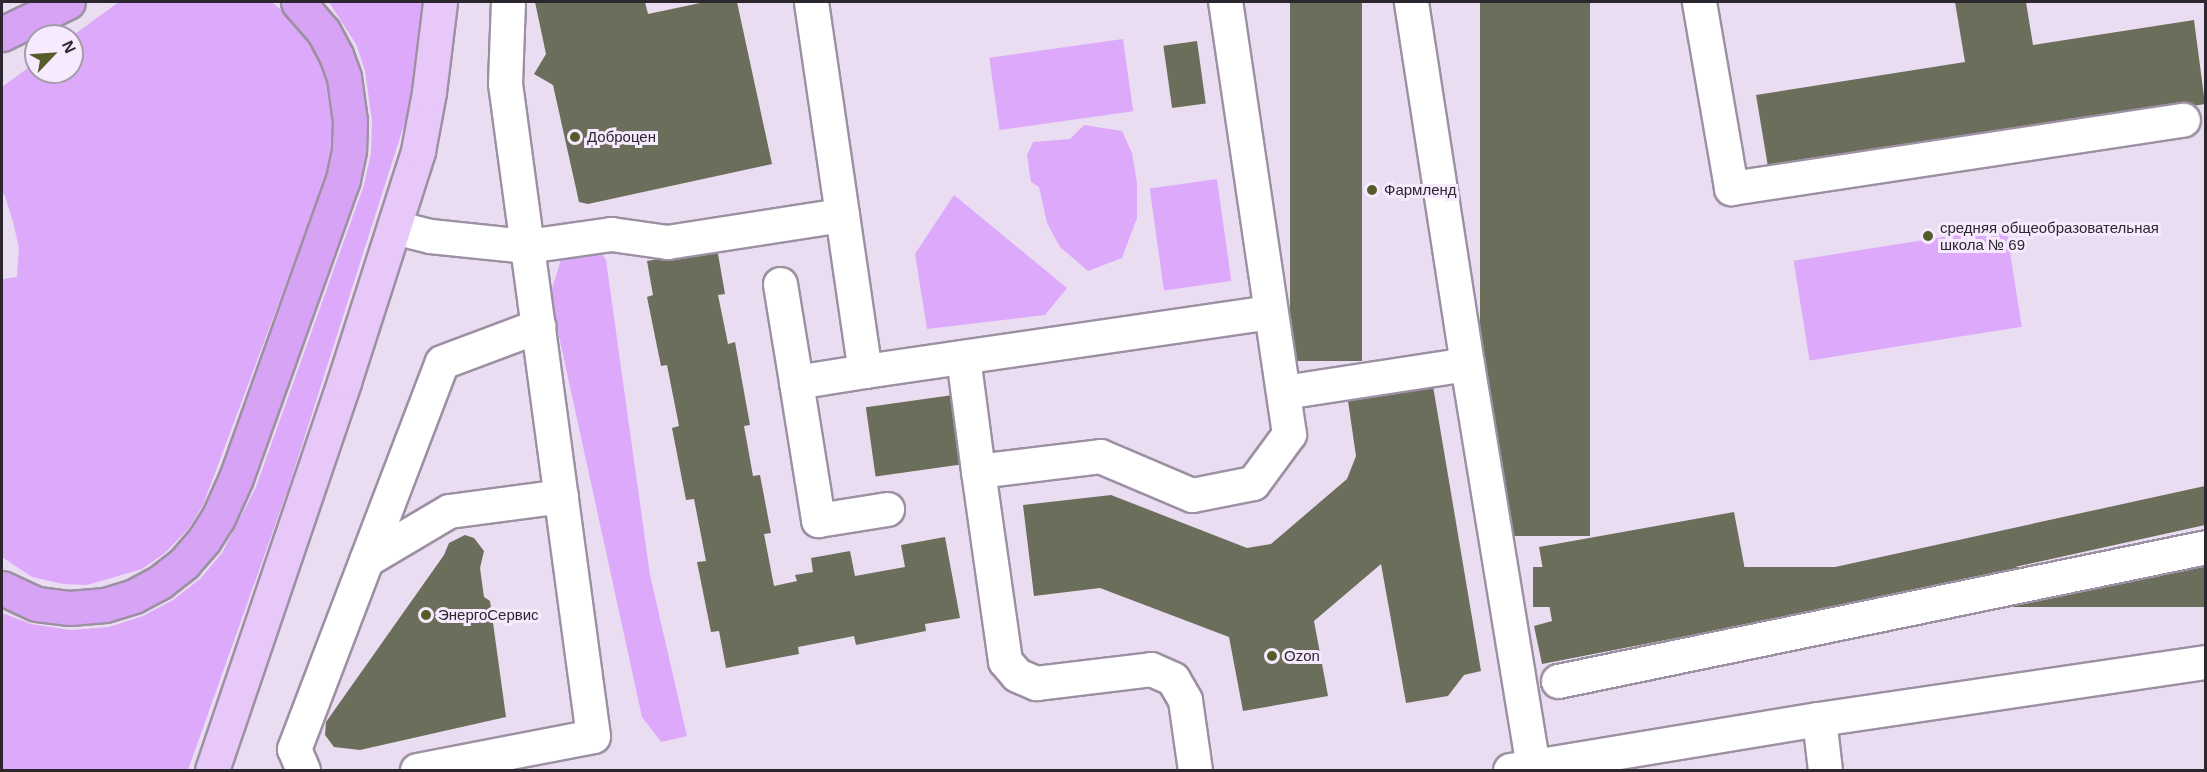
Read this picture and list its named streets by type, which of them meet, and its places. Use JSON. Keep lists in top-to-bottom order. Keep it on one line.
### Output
{"places":["Доброцен","Фармленд","средняя общеобразовательная школа № 69","ЭнергоСервис","Ozon"],"north":"top right"}
